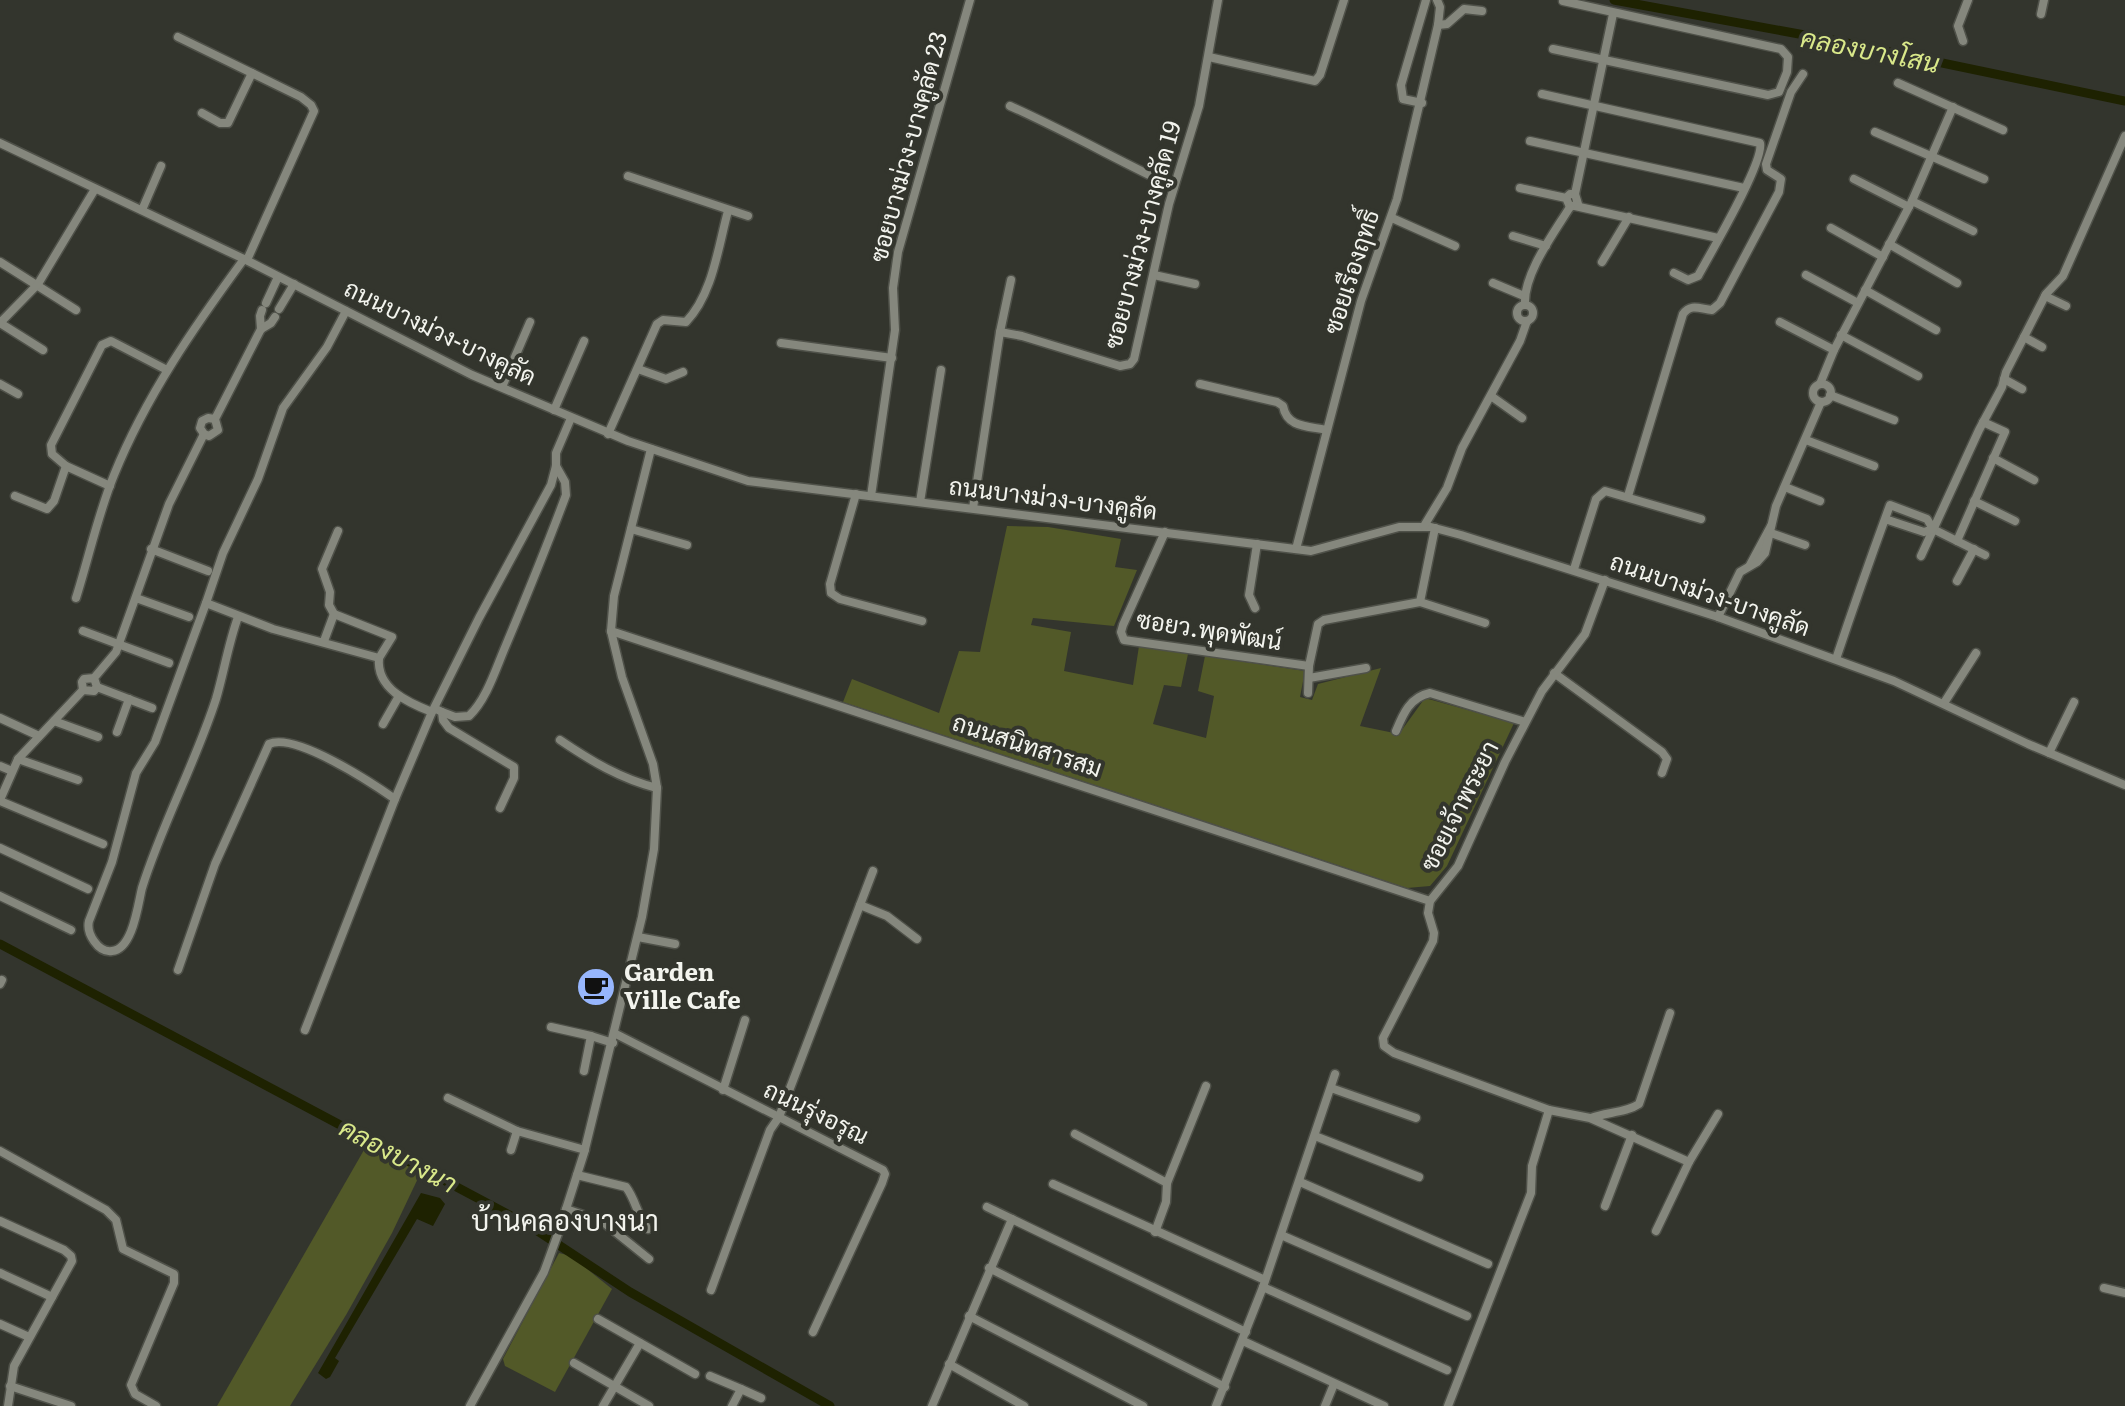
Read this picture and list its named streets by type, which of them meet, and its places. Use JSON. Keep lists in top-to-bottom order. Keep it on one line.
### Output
{"streets":{"street":["ซอยบางม่วง-บางคูลัด 23","ซอยบางม่วง-บางคูลัด 19","ซอยเรืองฤทธิ์","ถนนบางม่วง-บางคูลัด","ซอยว.พุดพัฒน์","ถนนสนิทสารสม","ซอยเจ้าพระยา","ถนนรุ่งอรุณ"]},"crossings":[["ซอยบางม่วง-บางคูลัด 23","ถนนบางม่วง-บางคูลัด"],["ซอยเรืองฤทธิ์","ถนนบางม่วง-บางคูลัด"],["ถนนบางม่วง-บางคูลัด","ซอยว.พุดพัฒน์"],["ถนนบางม่วง-บางคูลัด","ซอยเจ้าพระยา"],["ถนนสนิทสารสม","ซอยเจ้าพระยา"]],"districts":["บ้านคลองบางนา"],"water":["คลองบางโสน","คลองบางนา"],"places":{"cafe":["Garden Ville Cafe"]}}
